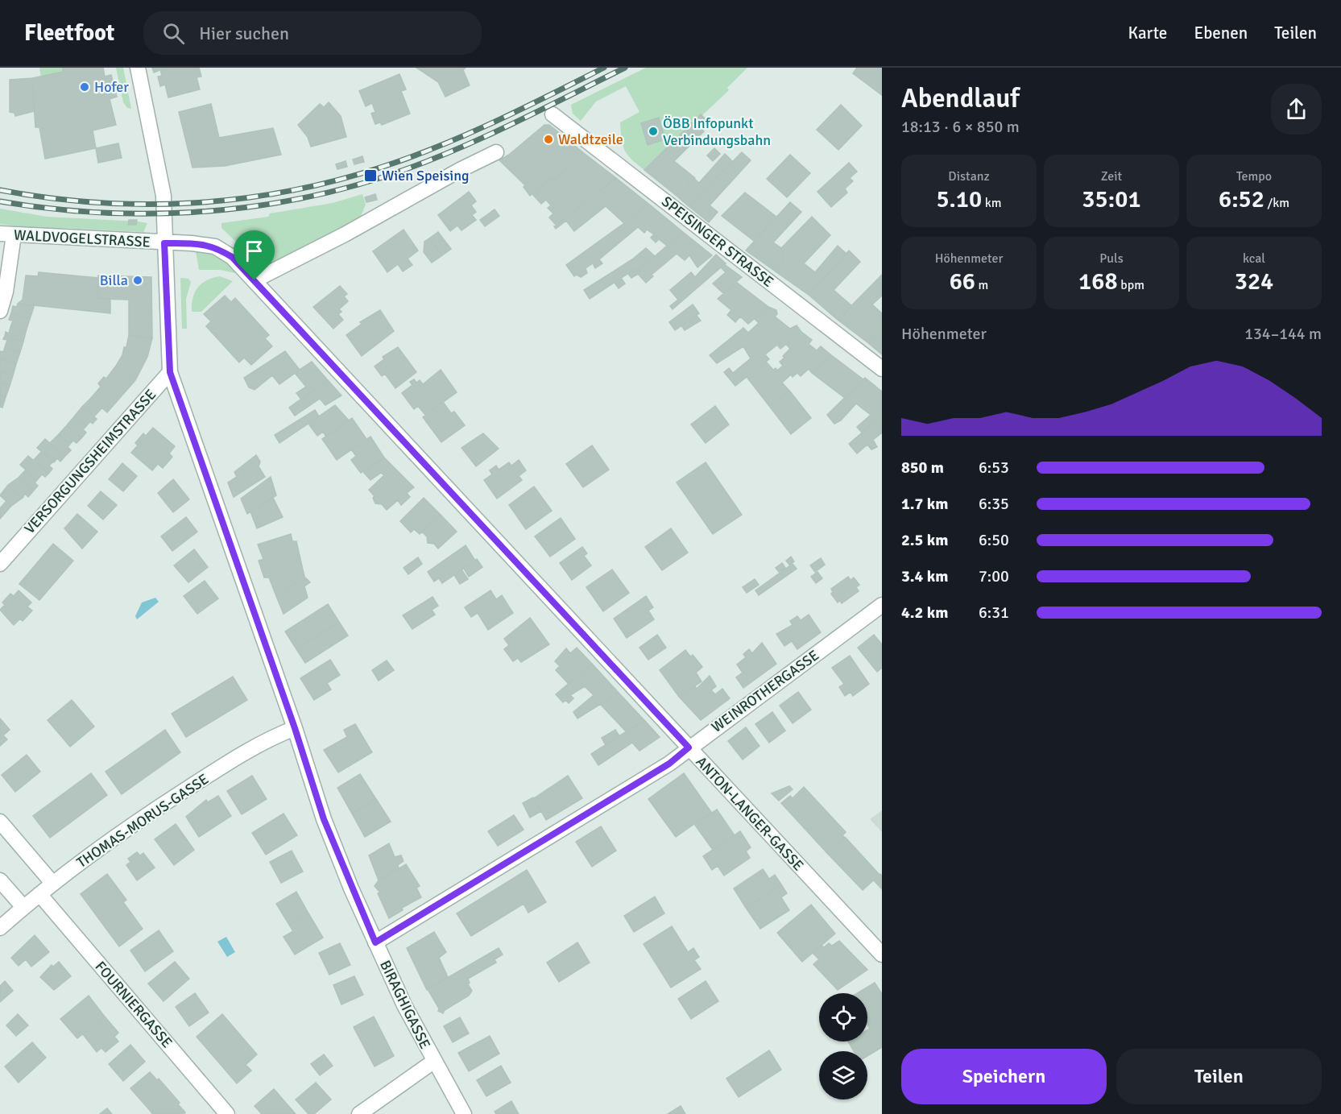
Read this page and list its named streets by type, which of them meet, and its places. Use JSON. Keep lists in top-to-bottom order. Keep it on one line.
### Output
{"streets":{"street":["WALDVOGELSTRASSE","SPEISINGER STRASSE","VERSORGUNGSHEIMSTRASSE","WEINROTHERGASSE","ANTON-LANGER-GASSE","THOMAS-MORUS-GASSE","FOURNIERGASSE","BIRAGHIGASSE"]},"crossings":[["WALDVOGELSTRASSE","ANTON-LANGER-GASSE"],["VERSORGUNGSHEIMSTRASSE","BIRAGHIGASSE"],["WEINROTHERGASSE","ANTON-LANGER-GASSE"],["WEINROTHERGASSE","BIRAGHIGASSE"],["THOMAS-MORUS-GASSE","FOURNIERGASSE"],["THOMAS-MORUS-GASSE","BIRAGHIGASSE"]],"places":{"other":["Hofer","ÖBB Infopunkt Verbindungsbahn","Waldtzeile","Billa"],"transit":["Wien Speising"]},"page":{"header":"Fleetfoot","search":"Hier suchen","nav":["Karte","Ebenen","Teilen"],"heading":["Abendlauf","18:13 · 6 × 850 m"],"stats":[["Distanz","5.10 km"],["Zeit","35:01"],["Tempo","6:52 /km"],["Höhenmeter","66 m"],["Puls","168 bpm"],["kcal","324"]],"chart":["Höhenmeter","134–144 m"],"list":[{"name":"850 m","note":"6:53"},{"name":"1.7 km","note":"6:35"},{"name":"2.5 km","note":"6:50"},{"name":"3.4 km","note":"7:00"},{"name":"4.2 km","note":"6:31"}],"buttons":["Speichern","Teilen"]}}
